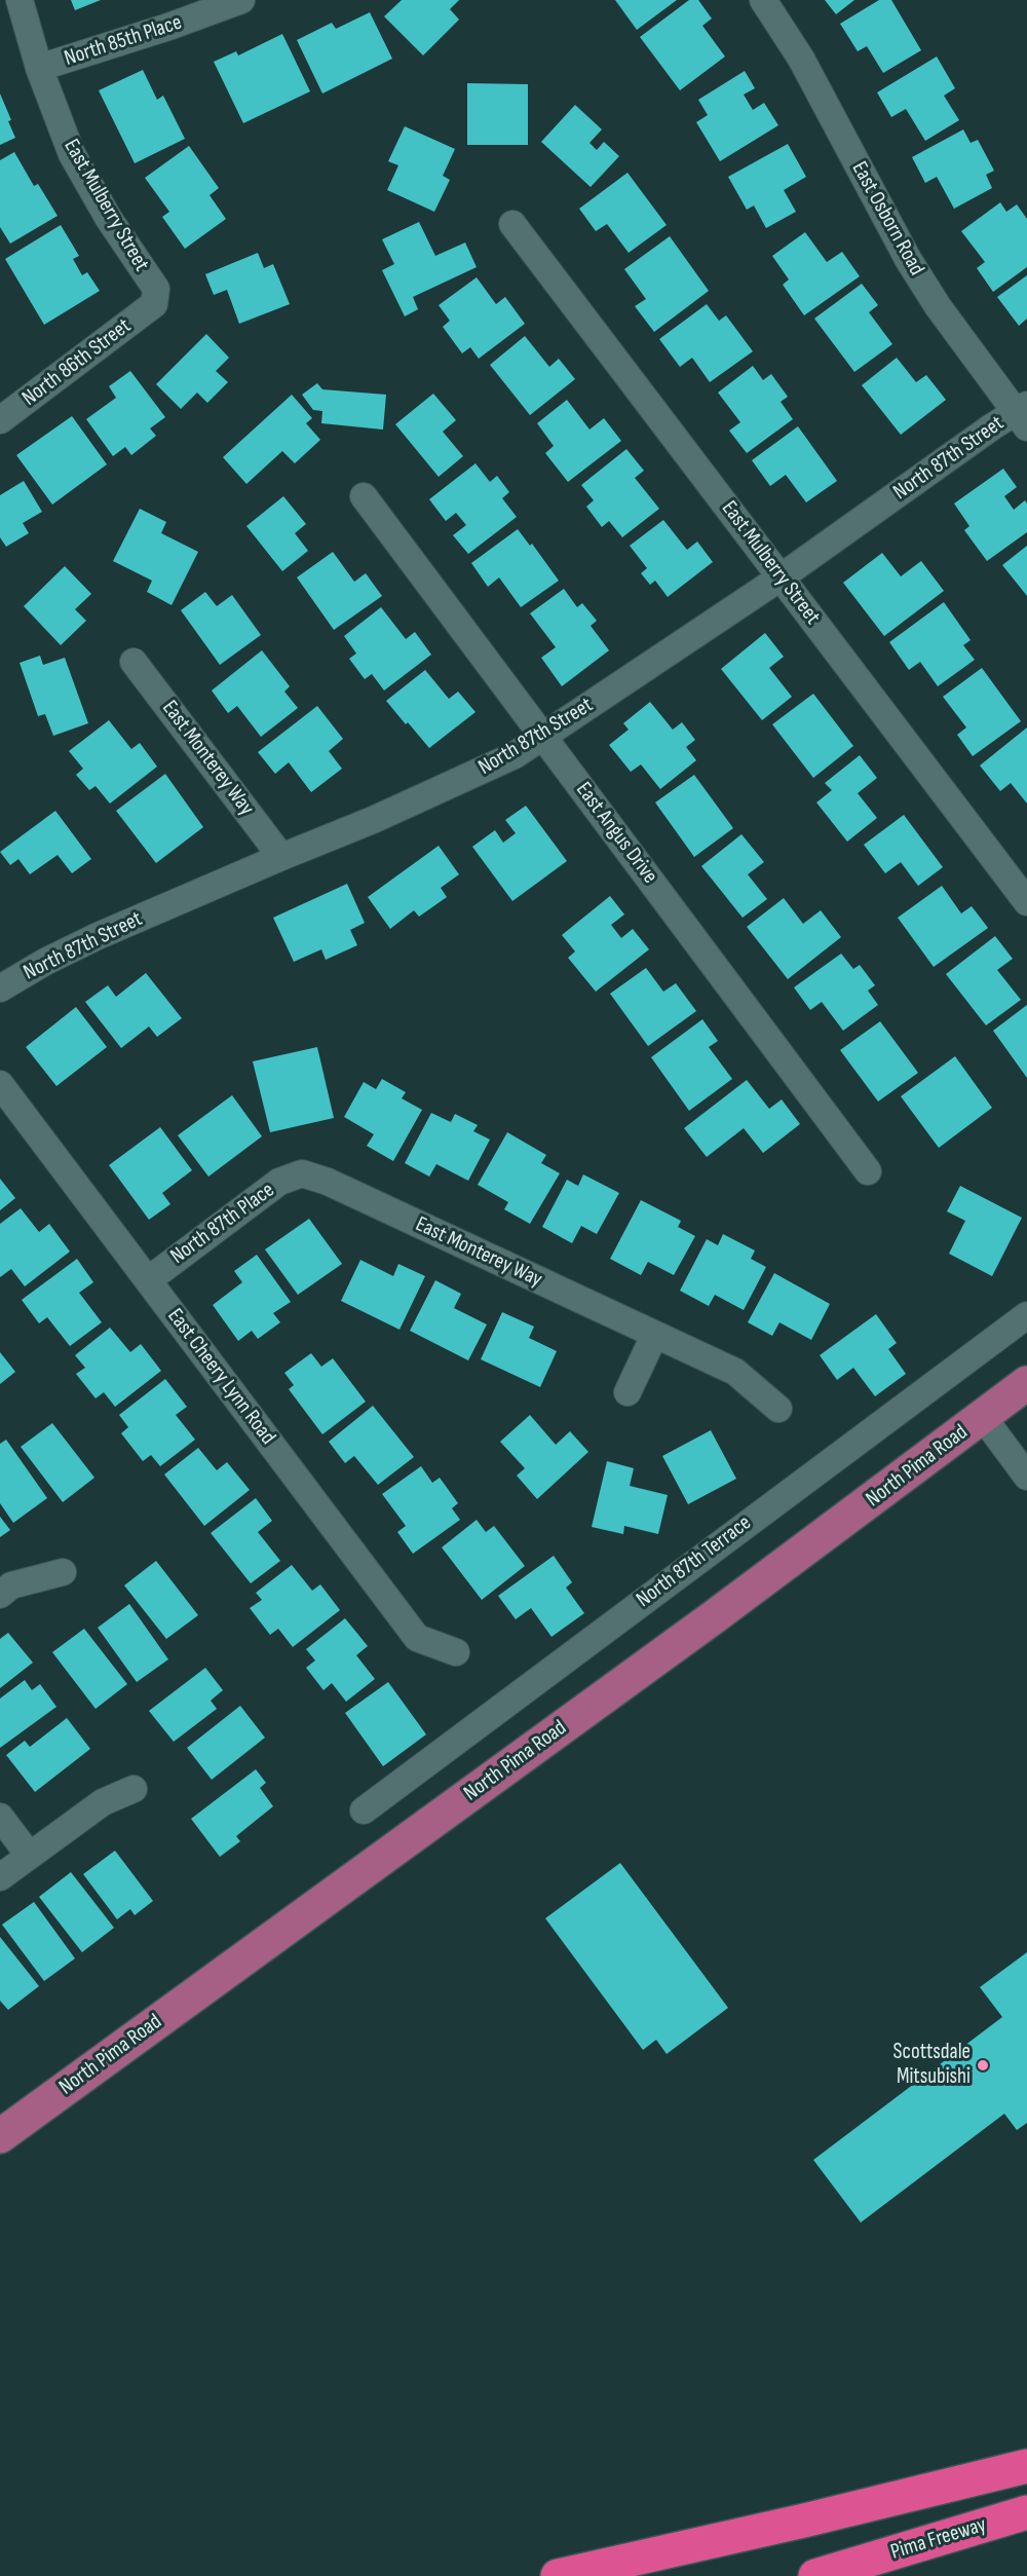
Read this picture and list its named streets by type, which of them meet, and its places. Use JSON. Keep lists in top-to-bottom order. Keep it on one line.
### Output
{"streets":{"highway":["Pima Freeway"],"main road":["North Pima Road"],"street":["North 85th Place","East Mulberry Street","East Osborn Road","North 86th Street","North 87th Street","East Monterey Way","East Angus Drive","North 87th Place","East Cheery Lynn Road","North 87th Terrace"]},"crossings":[["North 85th Place","East Mulberry Street"],["East Mulberry Street","North 86th Street"],["East Mulberry Street","North 87th Street"],["East Osborn Road","North 87th Street"],["North 87th Street","East Monterey Way"],["North 87th Street","East Angus Drive"],["East Monterey Way","North 87th Place"],["North 87th Place","East Cheery Lynn Road"]],"places":["Scottsdale Mitsubishi"]}
